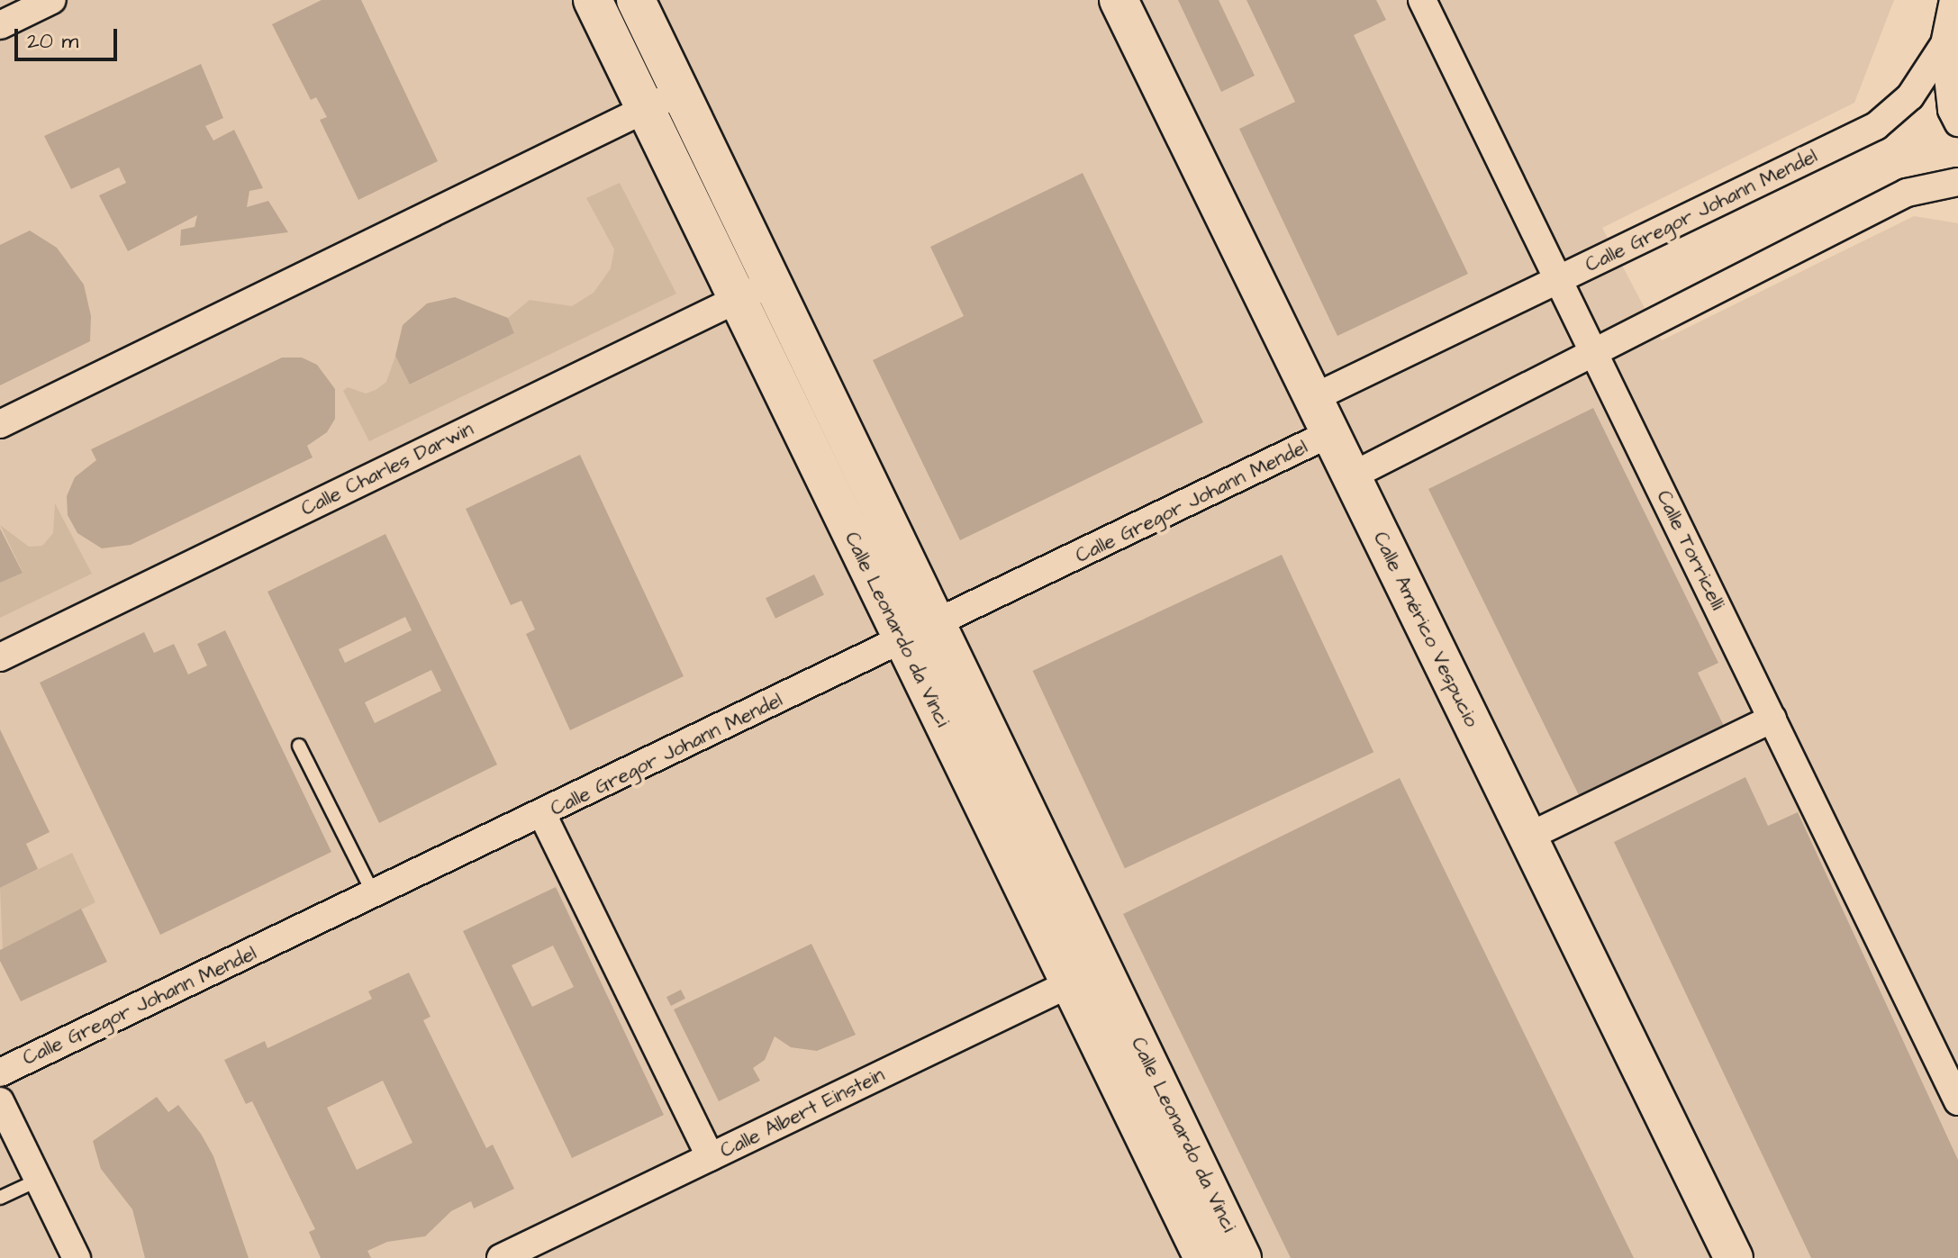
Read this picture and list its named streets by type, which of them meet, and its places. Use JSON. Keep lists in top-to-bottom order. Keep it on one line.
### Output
{"streets":{"street":["Calle Gregor Johann Mendel","Calle Charles Darwin","Calle Torricelli","Calle Leonardo da Vinci","Calle Américo Vespucio","Calle Albert Einstein"]},"crossings":[["Calle Gregor Johann Mendel","Calle Torricelli"],["Calle Gregor Johann Mendel","Calle Leonardo da Vinci"],["Calle Gregor Johann Mendel","Calle Américo Vespucio"],["Calle Charles Darwin","Calle Leonardo da Vinci"],["Calle Leonardo da Vinci","Calle Albert Einstein"]],"scale_bar":"20 m"}
